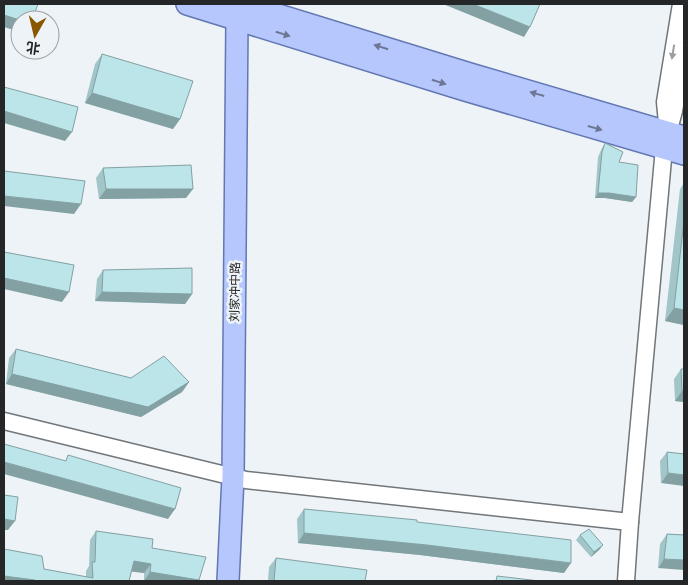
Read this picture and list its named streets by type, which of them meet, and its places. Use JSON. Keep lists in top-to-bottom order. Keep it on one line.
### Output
{"streets":{"main road":["刘家冲中路"]},"north":"bottom"}
